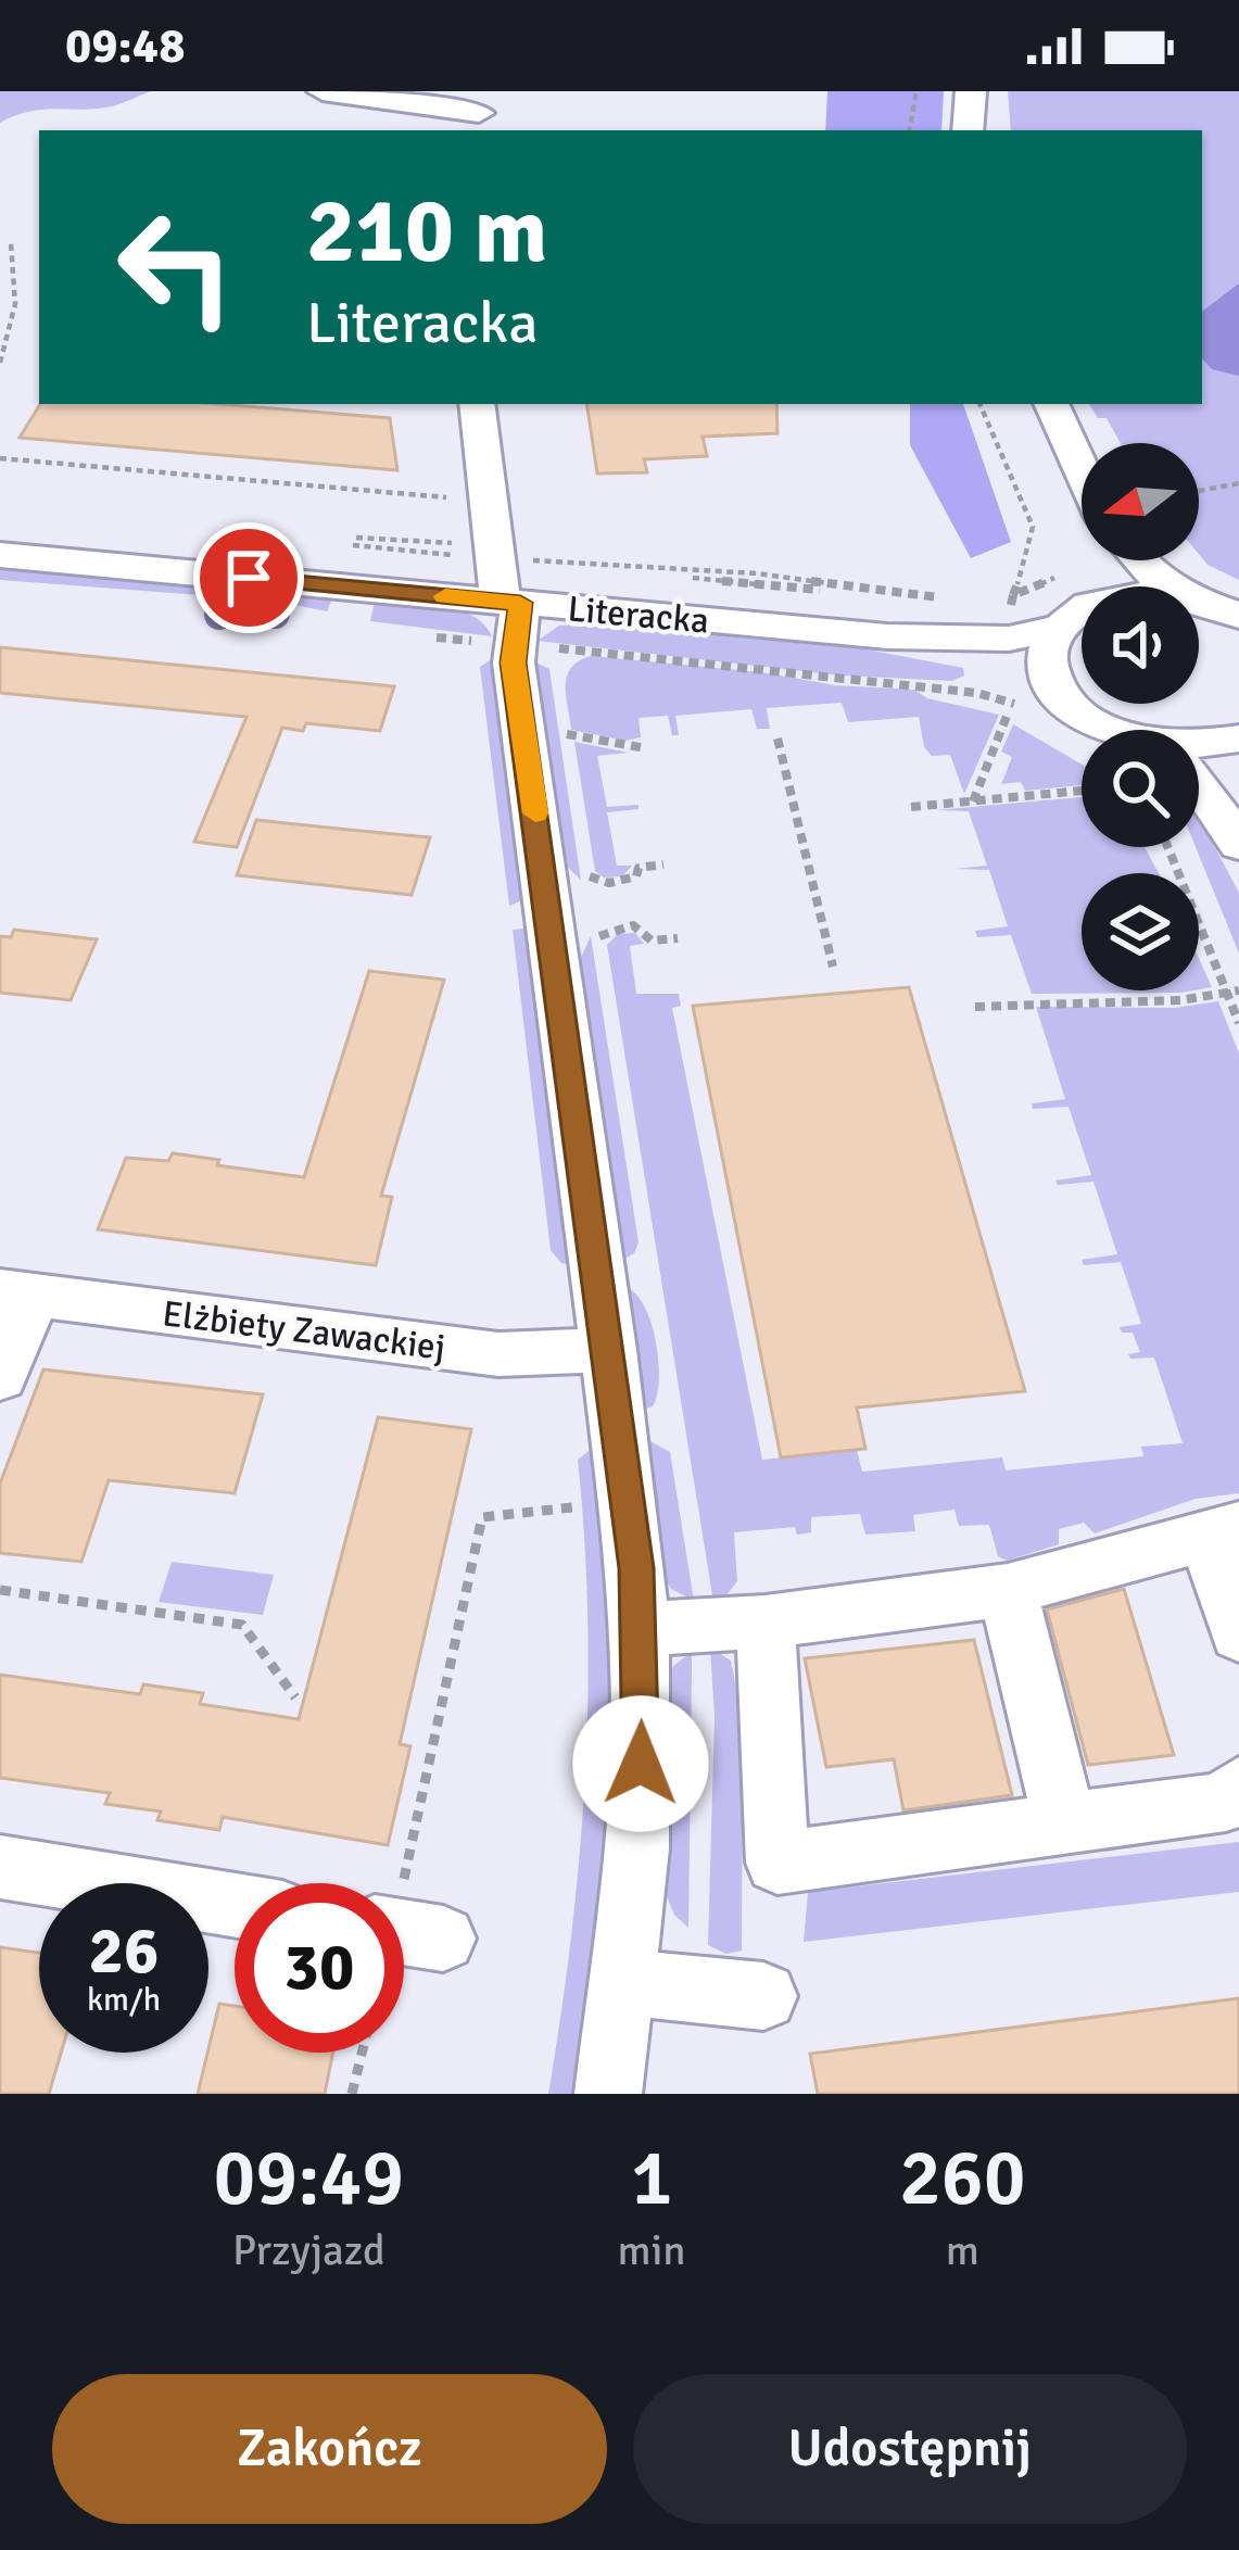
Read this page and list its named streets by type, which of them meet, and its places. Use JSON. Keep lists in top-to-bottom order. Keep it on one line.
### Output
{"streets":{"street":["Literacka","Elżbiety Zawackiej"]},"north":"left","page":{"status":"09:48","turn":["210 m","Literacka"],"speed":"26 km/h","limit":"30","eta":["09:49","Przyjazd","1","min","260","m"],"buttons":["Zakończ","Udostępnij"]}}
